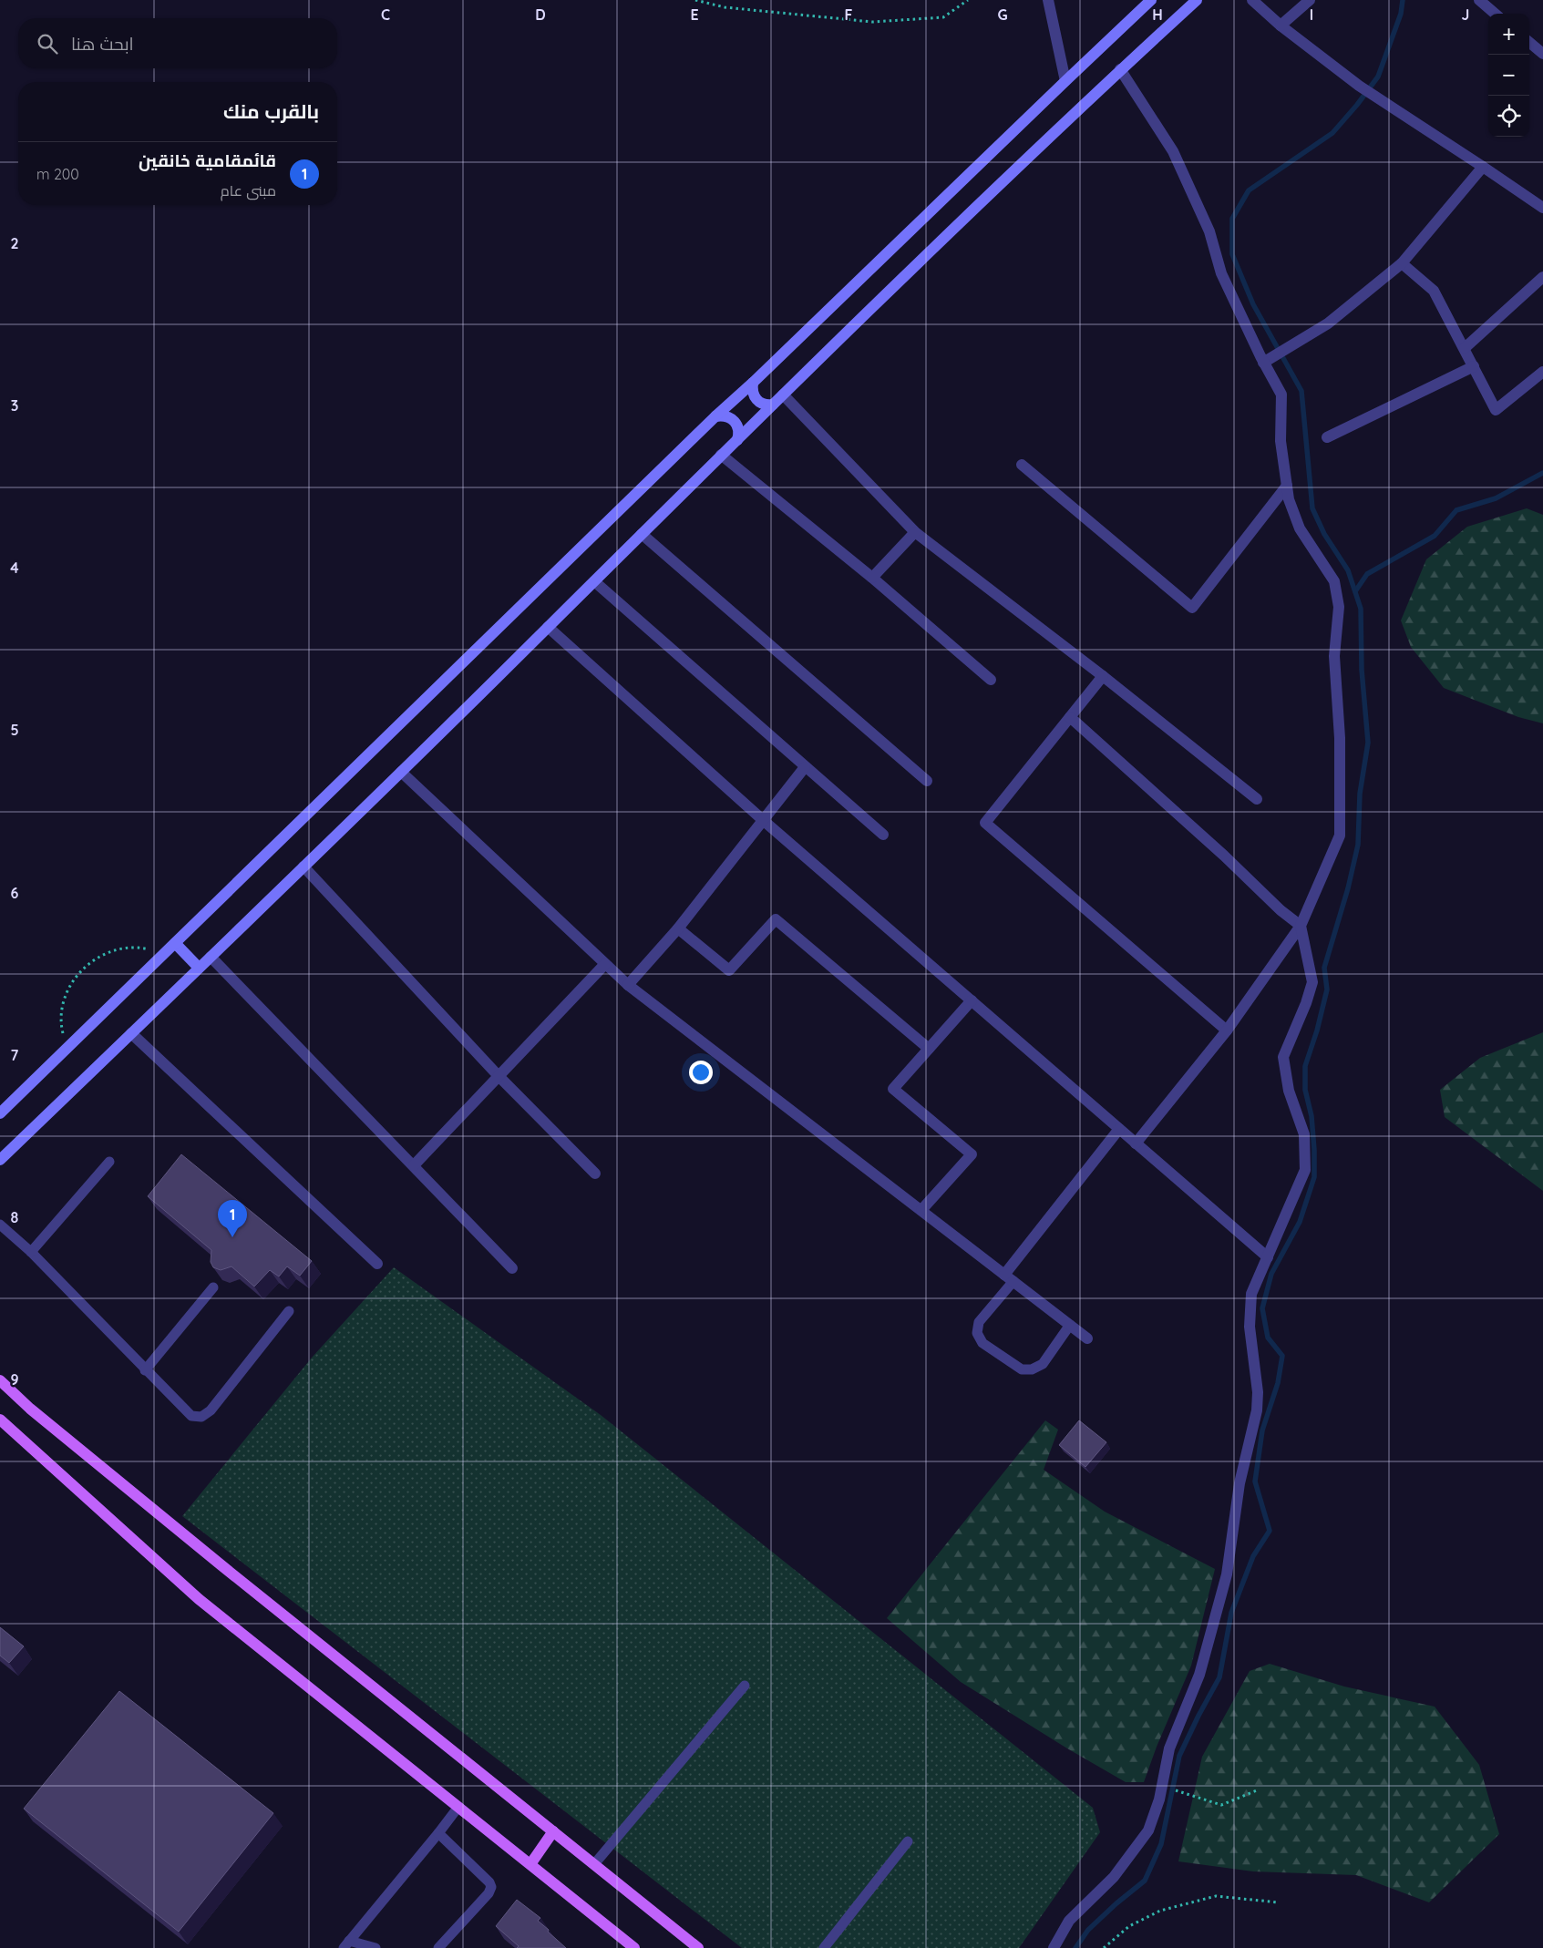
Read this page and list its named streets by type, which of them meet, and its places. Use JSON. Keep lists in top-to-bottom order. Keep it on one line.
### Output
{"page":{"map_buttons":["+","−"],"search":"ابحث هنا","heading":"بالقرب منك","list":[{"mark":"1","name":"قائمقامية خانقين","note":"مبنى عام","value":"200 m"}],"pins":"1"},"grid":{"columns":["C","D","E","F","G","H","I","J"],"rows":["2","3","4","5","6","7","8","9"]}}
